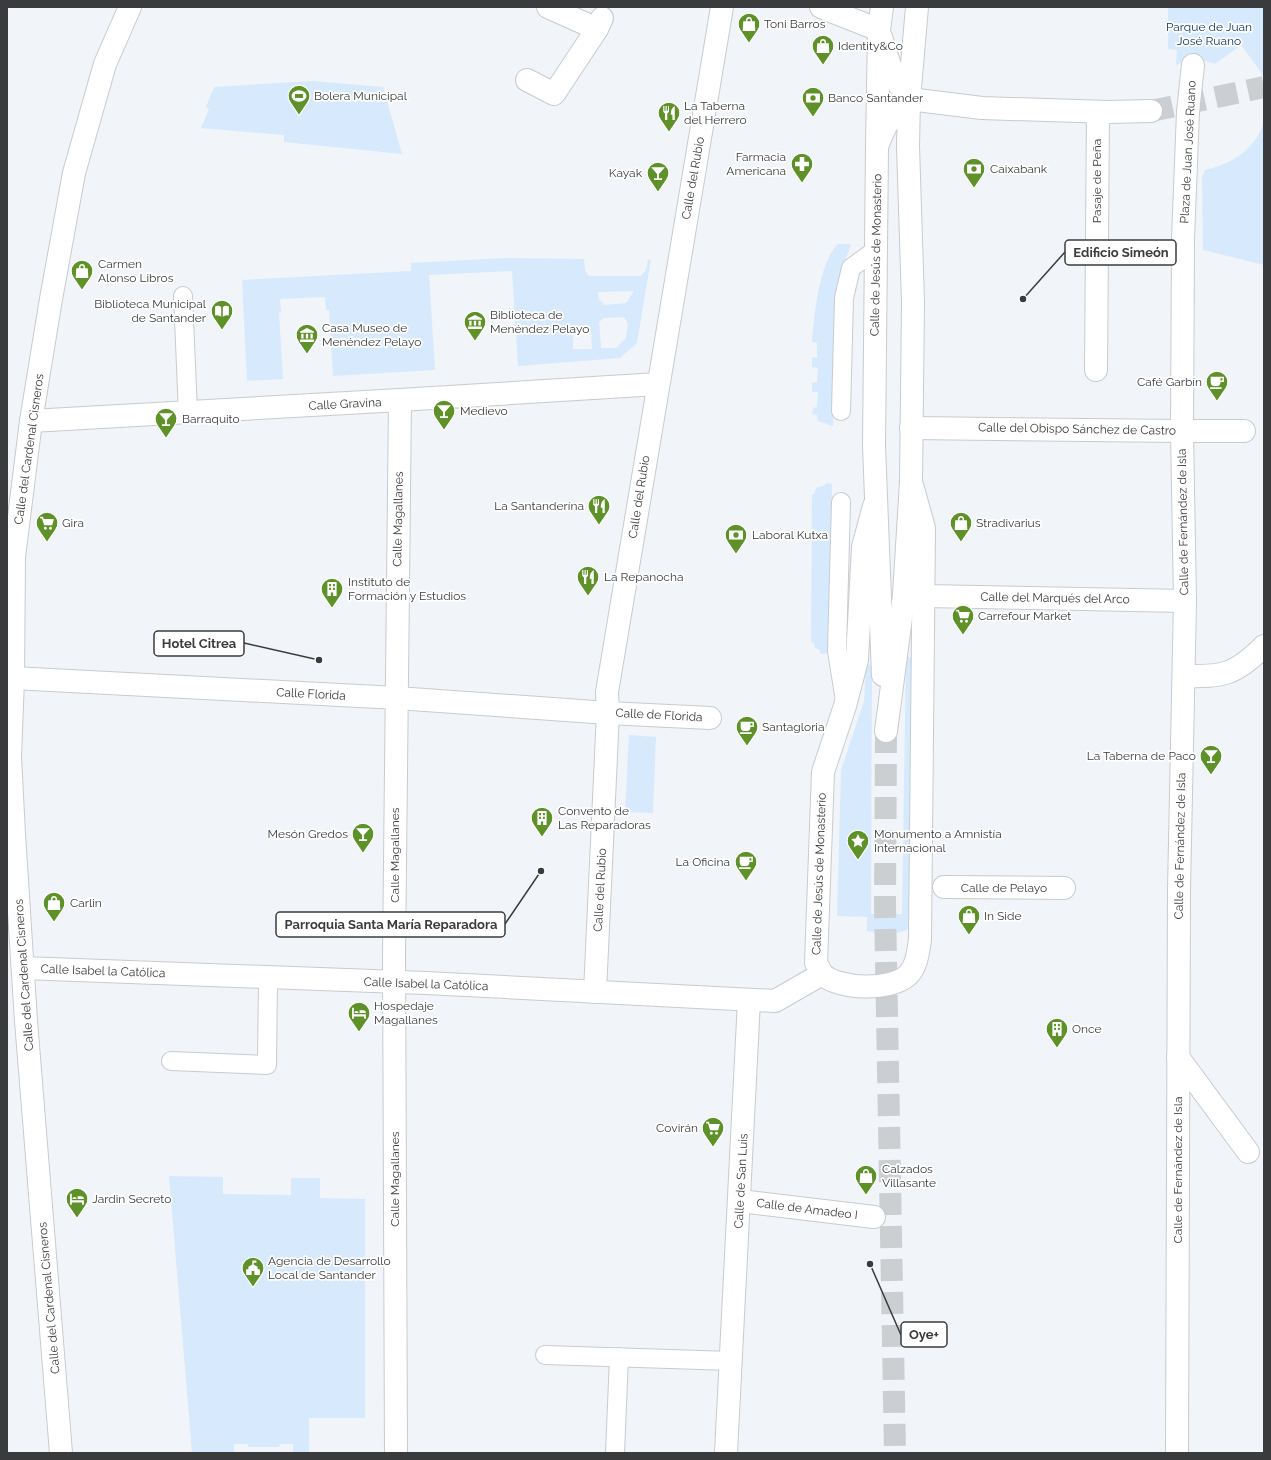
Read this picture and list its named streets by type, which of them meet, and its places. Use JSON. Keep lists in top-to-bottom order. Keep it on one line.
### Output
{"streets":{"street":["Plaza de Juan José Ruano","Calle del Rubio","Pasaje de Peña","Calle de Jesús de Monasterio","Calle Gravina","Calle del Obispo Sánchez de Castro","Calle del Cardenal Cisneros","Calle Magallanes","Calle de Fernández de Isla","Calle del Marqués del Arco","Calle Florida","Calle de Florida","Calle de Pelayo","Calle Isabel la Católica","Calle de San Luis","Calle de Amadeo I"]},"crossings":[["Plaza de Juan José Ruano","Calle de Fernández de Isla"],["Calle del Rubio","Calle Gravina"],["Calle del Rubio","Calle Florida"],["Calle del Rubio","Calle de Florida"],["Calle del Rubio","Calle Isabel la Católica"],["Calle de Jesús de Monasterio","Calle del Obispo Sánchez de Castro"],["Calle de Jesús de Monasterio","Calle del Marqués del Arco"],["Calle de Jesús de Monasterio","Calle Isabel la Católica"],["Calle Gravina","Calle del Cardenal Cisneros"],["Calle Gravina","Calle Magallanes"],["Calle del Obispo Sánchez de Castro","Calle de Fernández de Isla"],["Calle del Cardenal Cisneros","Calle Florida"],["Calle del Cardenal Cisneros","Calle Isabel la Católica"],["Calle Magallanes","Calle Florida"],["Calle Magallanes","Calle Isabel la Católica"],["Calle de Fernández de Isla","Calle del Marqués del Arco"],["Calle Florida","Calle de Florida"],["Calle Isabel la Católica","Calle de San Luis"],["Calle de San Luis","Calle de Amadeo I"]],"parks":["Parque de Juan José Ruano"],"places":{"shop":["Toni Barros","Identity&Co","Carmen Alonso Libros","Stradivarius","Carlin","In Side","Calzados Villasante"],"sports":["Bolera Municipal"],"bank":["Banco Santander","Caixabank","Laboral Kutxa"],"restaurant":["La Taberna del Herrero","La Santanderína","La Repanocha"],"pharmacy":["Farmacia Americana"],"bar":["Kayak","Medievo","Barraquito","La Taberna de Paco","Mesón Gredos"],"other":["Edificio Simeón","Hotel Citrea","Parroquia Santa María Reparadora","Oye+"],"library":["Biblioteca Municipal de Santander"],"museum":["Biblioteca de Menéndez Pelayo","Casa Museo de Menéndez Pelayo"],"cafe":["Café Garbín","Santagloria","La Oficina"],"supermarket":["Gira","Carrefour Market","Covirán"],"building":["Instituto de Formación y Estudios","Convento de Las Reparadoras","Once"],"place":["Monumento a Amnistía Internacional"],"hotel":["Hospedaje Magallanes","Jardin Secreto"],"public building":["Agencia de Desarrollo Local de Santander"]}}
